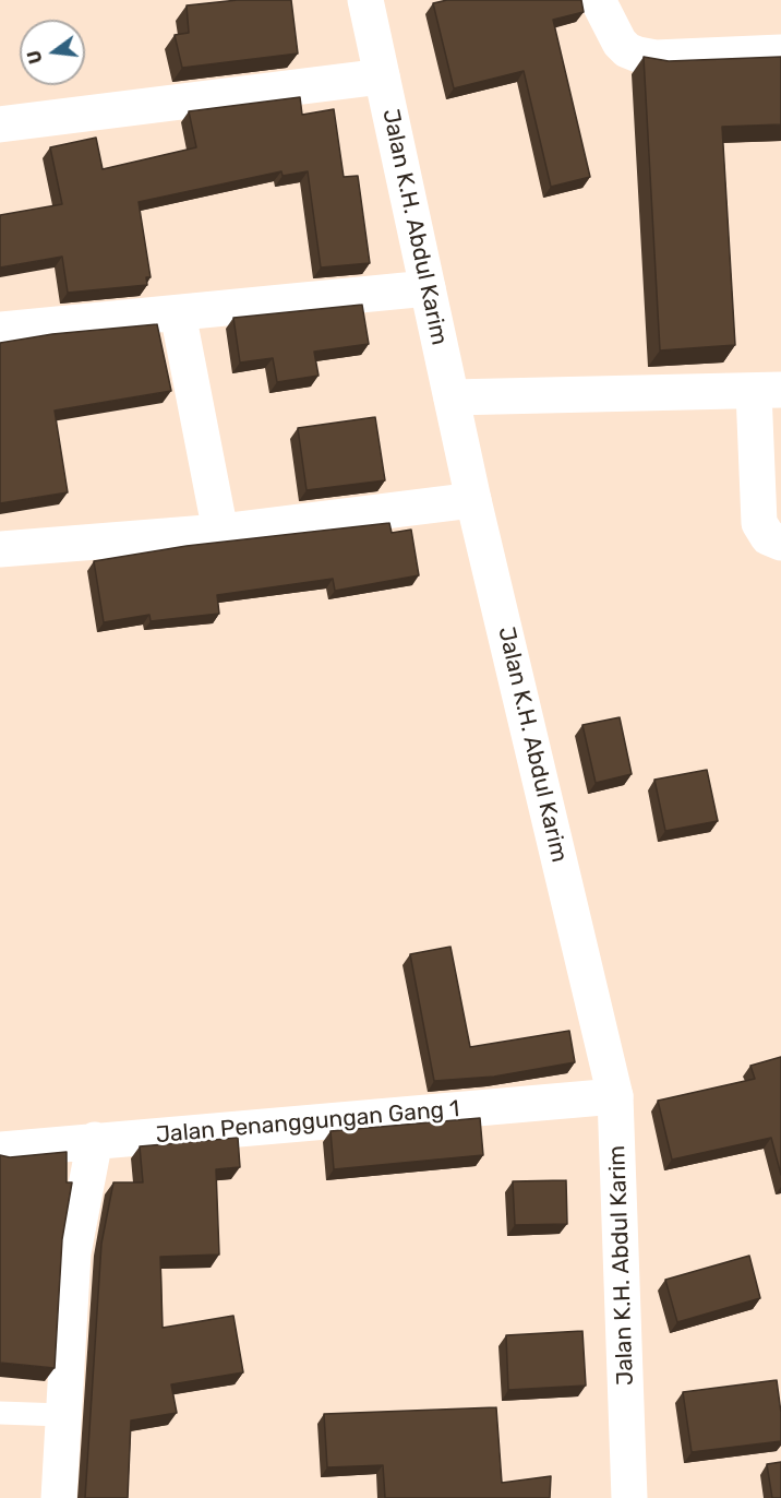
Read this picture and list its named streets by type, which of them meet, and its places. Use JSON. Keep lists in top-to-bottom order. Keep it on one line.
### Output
{"streets":{"street":["Jalan K.H. Abdul Karim","Jalan Penanggungan Gang 1"]},"crossings":[["Jalan K.H. Abdul Karim","Jalan Penanggungan Gang 1"]],"north":"left"}
